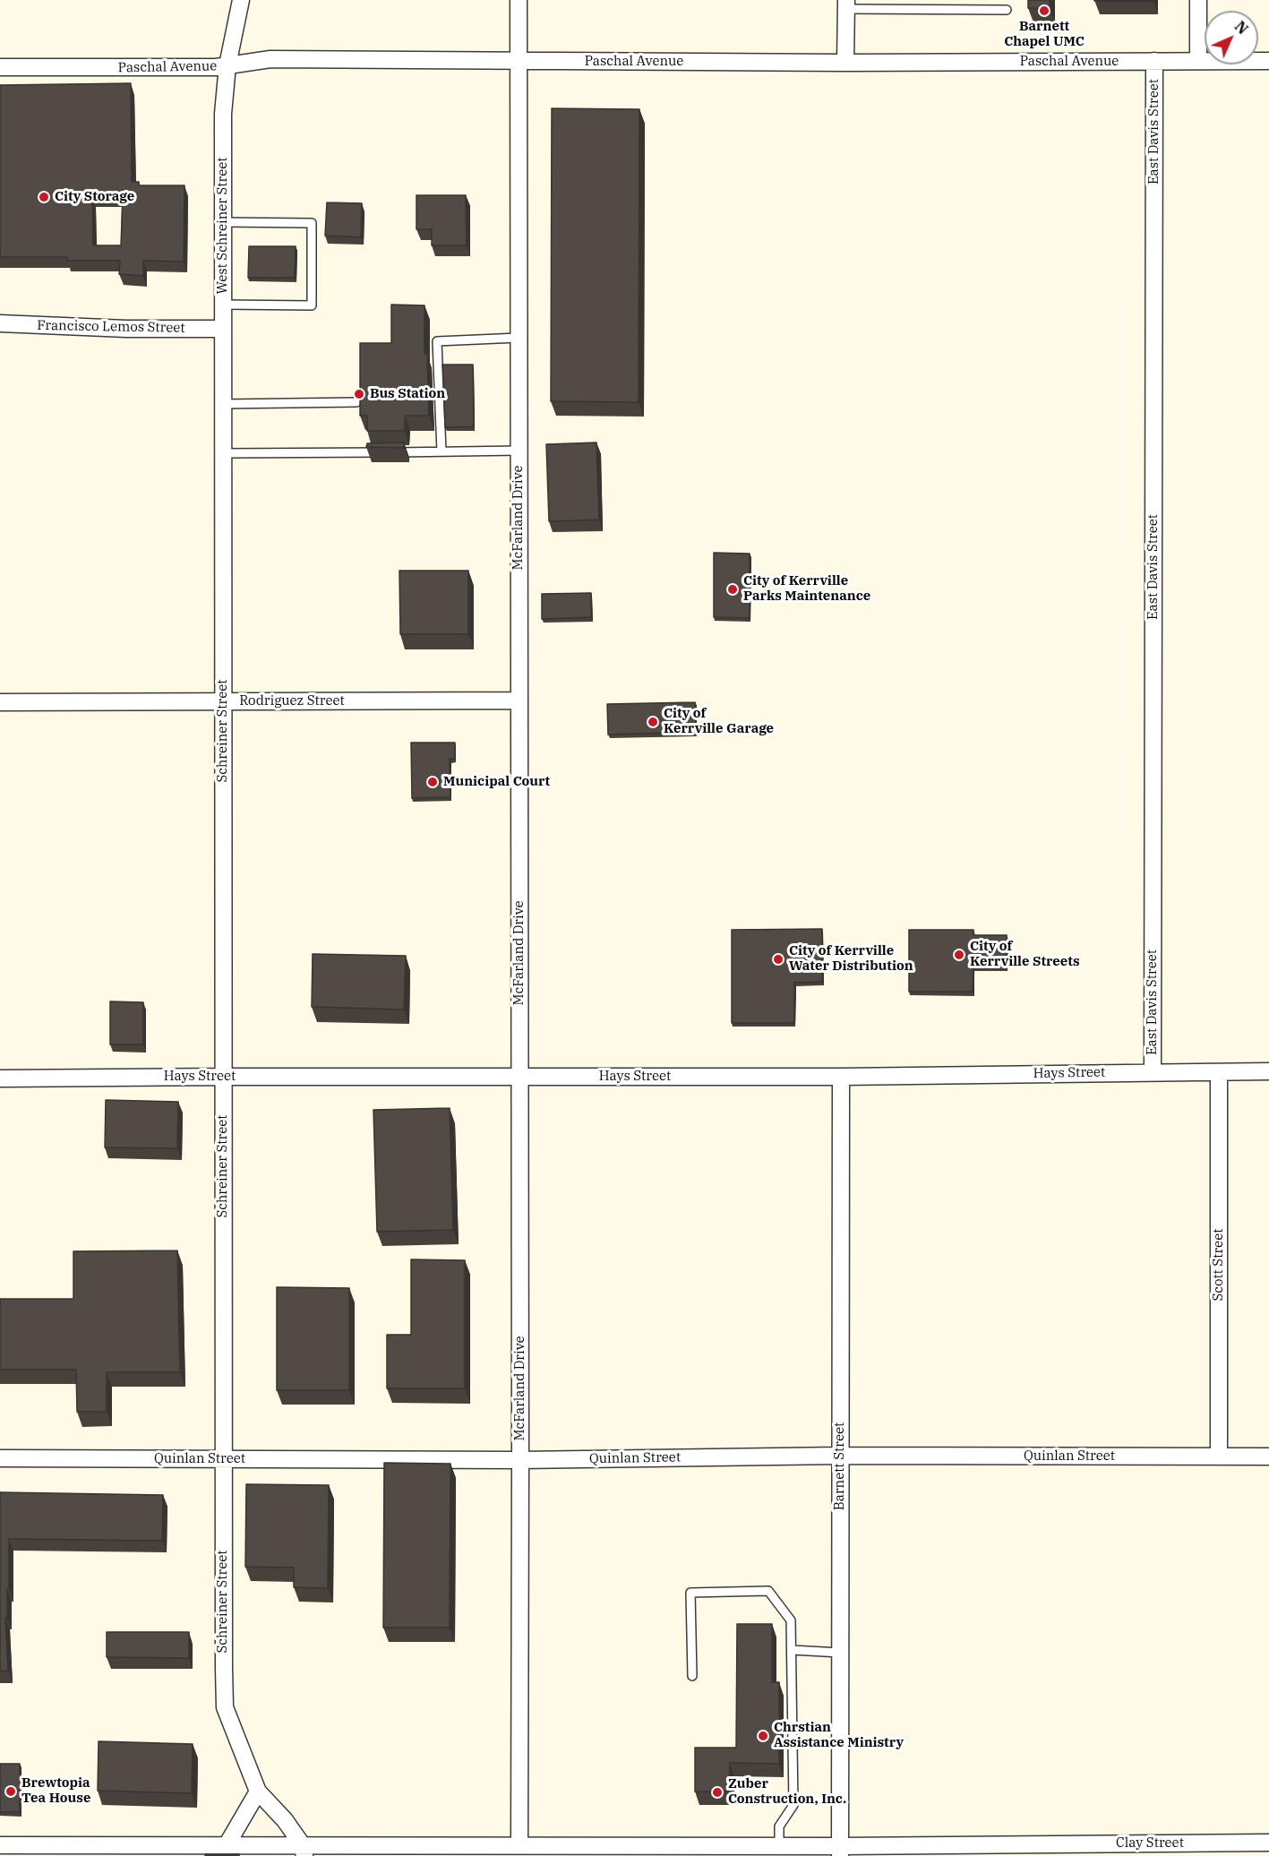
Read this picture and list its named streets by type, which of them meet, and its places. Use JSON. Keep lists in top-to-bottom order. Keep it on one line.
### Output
{"streets":{"street":["Paschal Avenue","East Davis Street","West Schreiner Street","Francisco Lemos Street","McFarland Drive","Rodriguez Street","Schreiner Street","Hays Street","Scott Street","Quinlan Street","Barnett Street","Clay Street"]},"crossings":[["Paschal Avenue","East Davis Street"],["Paschal Avenue","West Schreiner Street"],["Paschal Avenue","McFarland Drive"],["East Davis Street","Hays Street"],["West Schreiner Street","Francisco Lemos Street"],["West Schreiner Street","Schreiner Street"],["McFarland Drive","Rodriguez Street"],["McFarland Drive","Hays Street"],["McFarland Drive","Quinlan Street"],["McFarland Drive","Clay Street"],["Rodriguez Street","Schreiner Street"],["Schreiner Street","Hays Street"],["Schreiner Street","Quinlan Street"],["Schreiner Street","Clay Street"],["Hays Street","Scott Street"],["Hays Street","Barnett Street"],["Scott Street","Quinlan Street"],["Quinlan Street","Barnett Street"],["Barnett Street","Clay Street"]],"places":["Barnett Chapel UMC","City Storage","Bus Station","City of Kerrville Parks Maintenance","City of Kerrville Garage","Municipal Court","City of Kerrville Streets","City of Kerrville Water Distribution","Chrstian Assistance Ministry","Brewtopia Tea House","Zuber Construction, Inc."],"north":"top right"}
